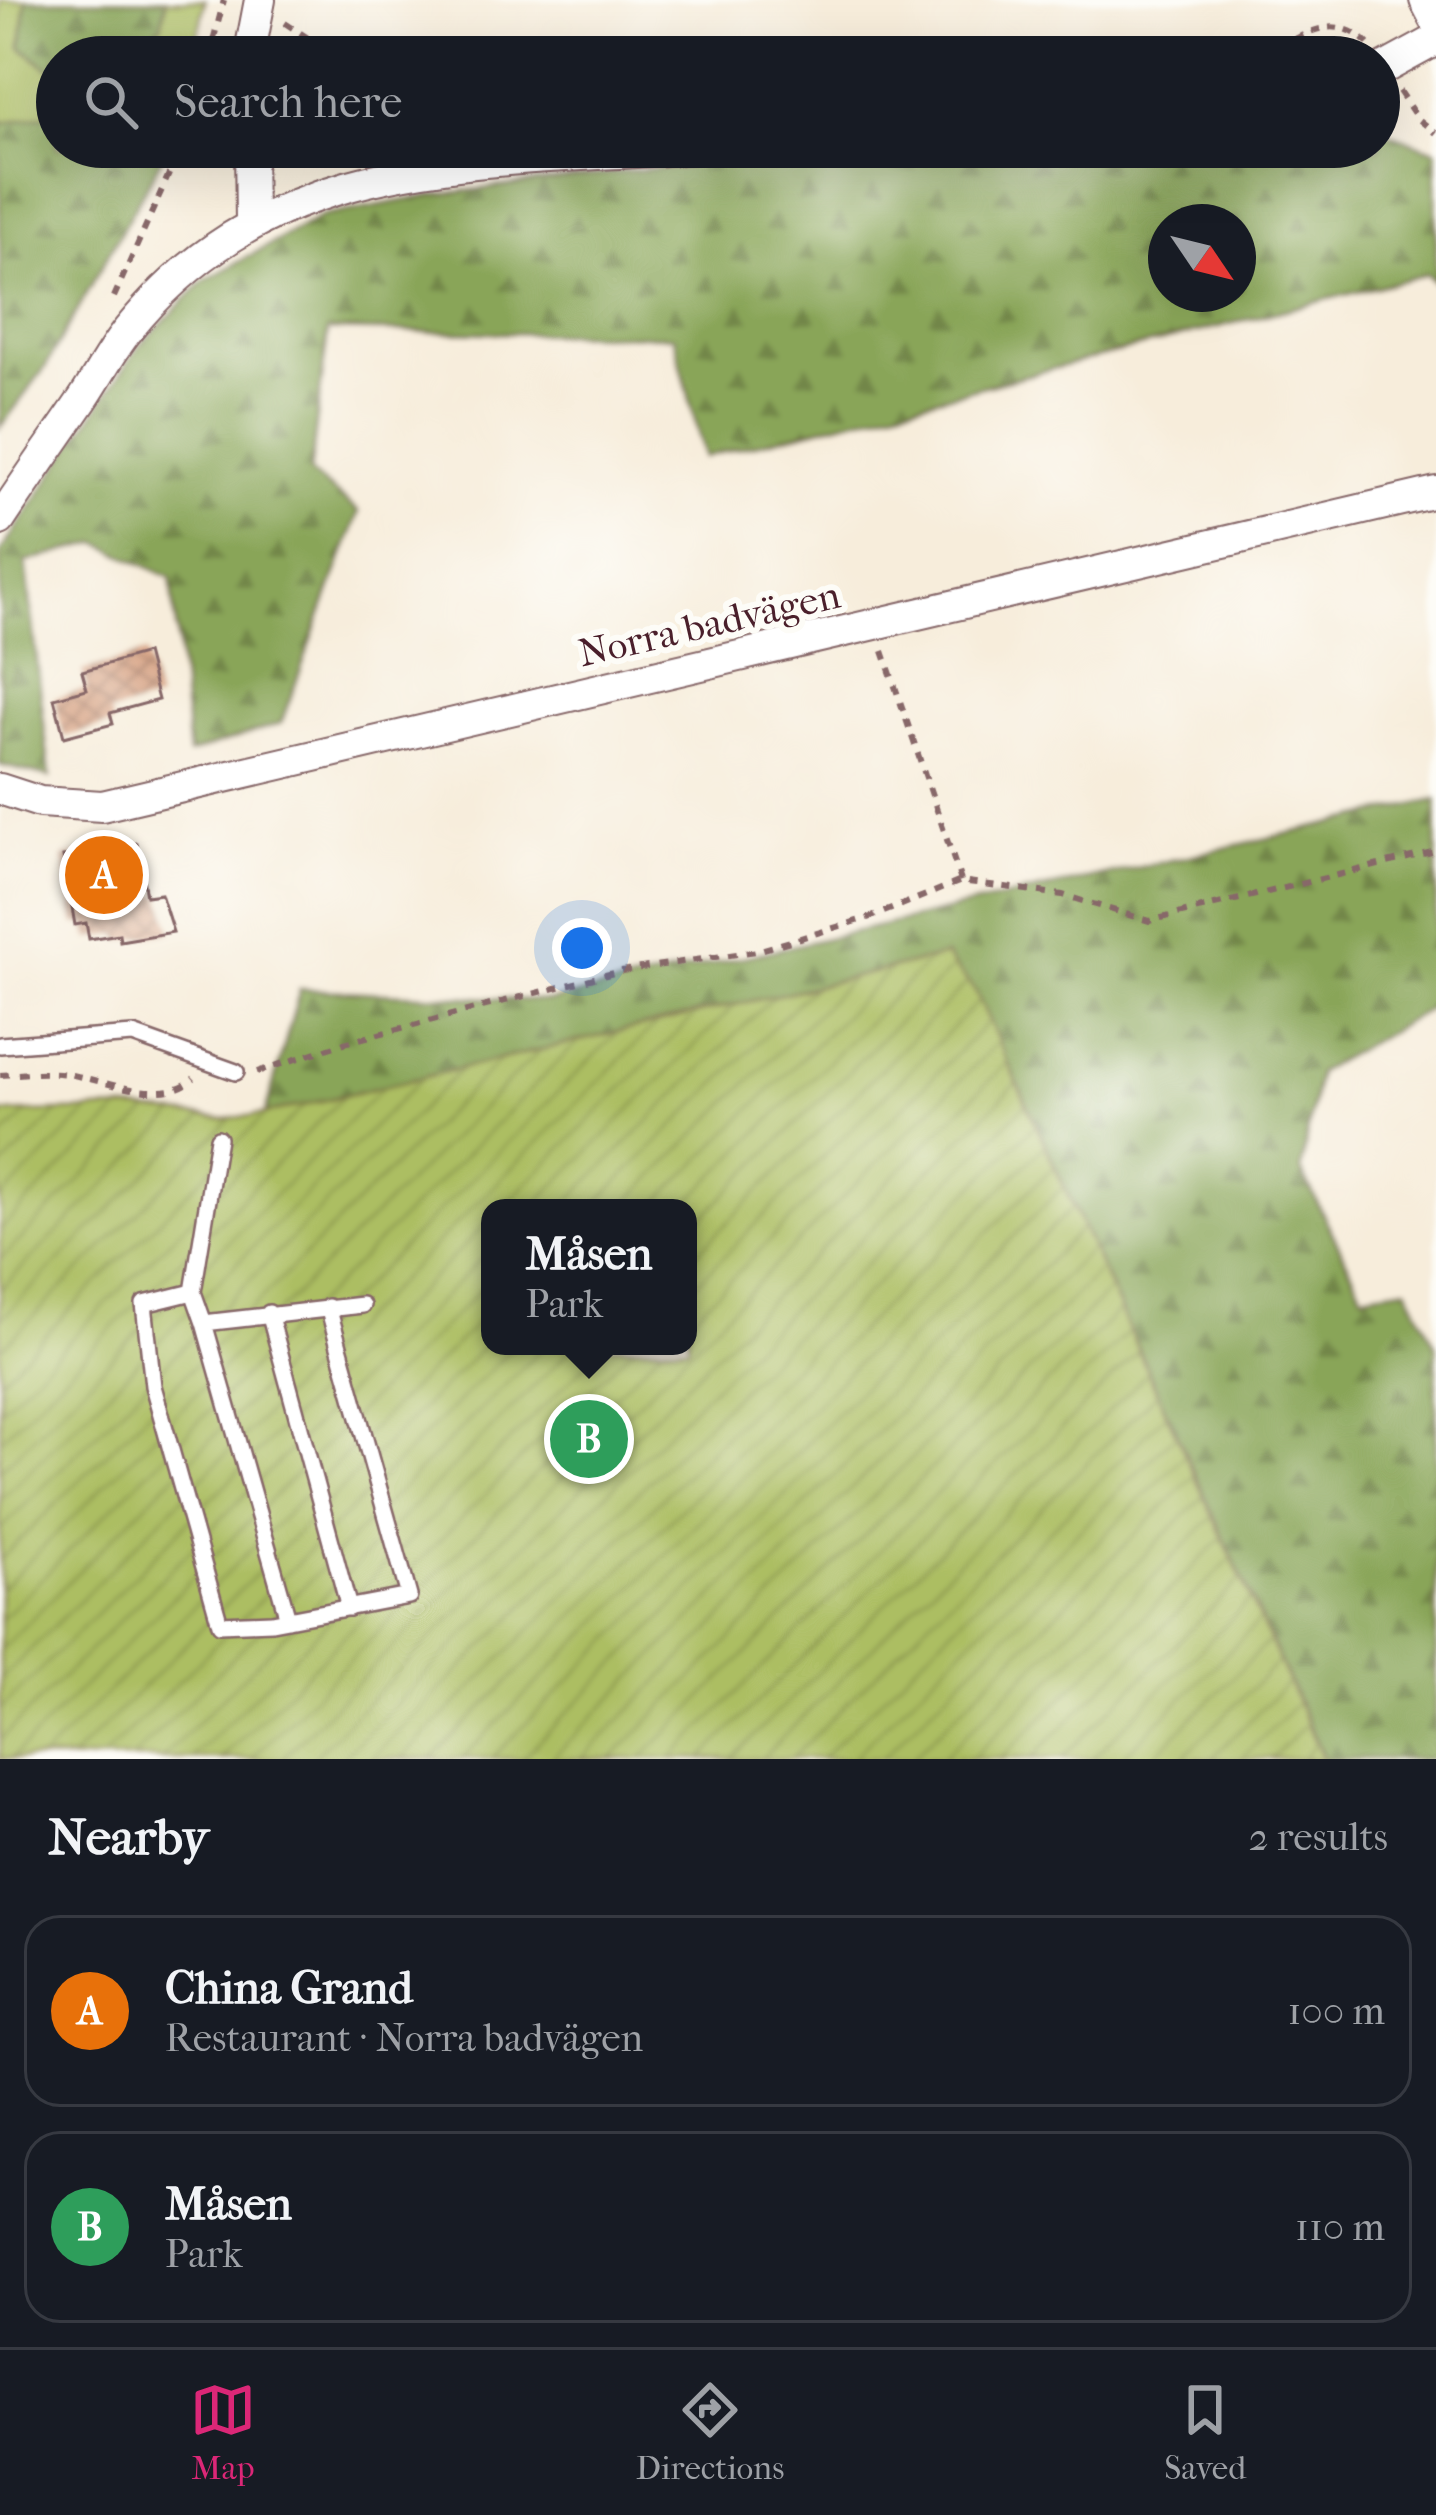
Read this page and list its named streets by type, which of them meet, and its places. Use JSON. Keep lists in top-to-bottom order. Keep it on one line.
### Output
{"streets":{"street":["Norra badvägen"]},"north":"bottom right","page":{"search":"Search here","pins":["A","B"],"popup":["Måsen","Park"],"heading":["Nearby","2 results"],"list":[{"mark":"A","name":"China Grand","note":"Restaurant · Norra badvägen","value":"100 m"},{"mark":"B","name":"Måsen","note":"Park","value":"110 m"}],"nav":["Map","Directions","Saved"]}}
